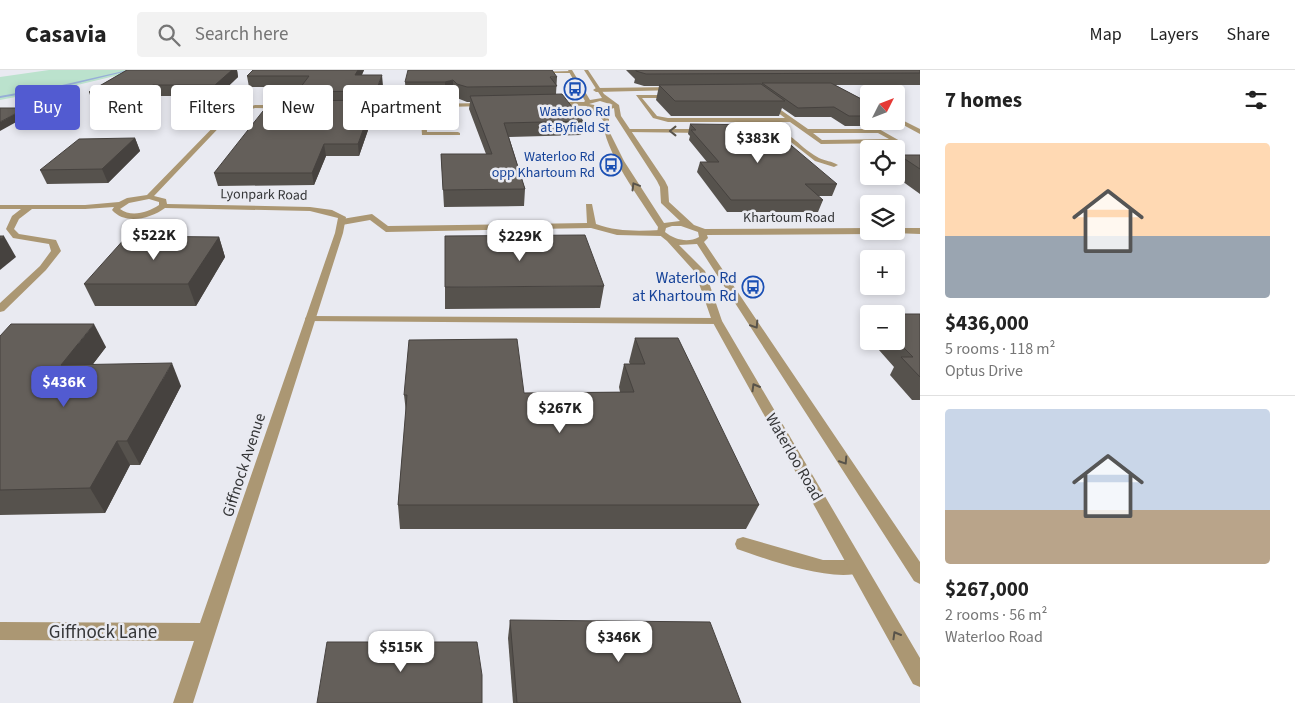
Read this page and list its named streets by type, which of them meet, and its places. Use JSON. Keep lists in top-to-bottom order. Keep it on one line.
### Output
{"streets":{"street":["Lyonpark Road","Khartoum Road","Waterloo Road","Giffnock Avenue","Giffnock Lane"]},"crossings":[["Lyonpark Road","Giffnock Avenue"],["Khartoum Road","Waterloo Road"],["Giffnock Avenue","Giffnock Lane"]],"places":{"bus stop":["Waterloo Rd at Byfield St","Waterloo Rd opp Khartoum Rd","Waterloo Rd at Khartoum Rd"]},"north":"top right","page":{"header":"Casavia","search":"Search here","nav":["Map","Layers","Share"],"heading":"7 homes","map_buttons":["+","−"],"chip":["Buy","Rent","Filters","New","Apartment"],"price":["$383K","$522K","$229K","$436K","$267K","$346K","$515K"],"list":[{"name":"$436,000","note":"5 rooms · 118 m² · Optus Drive"},{"name":"$267,000","note":"2 rooms · 56 m² · Waterloo Road"}]}}
